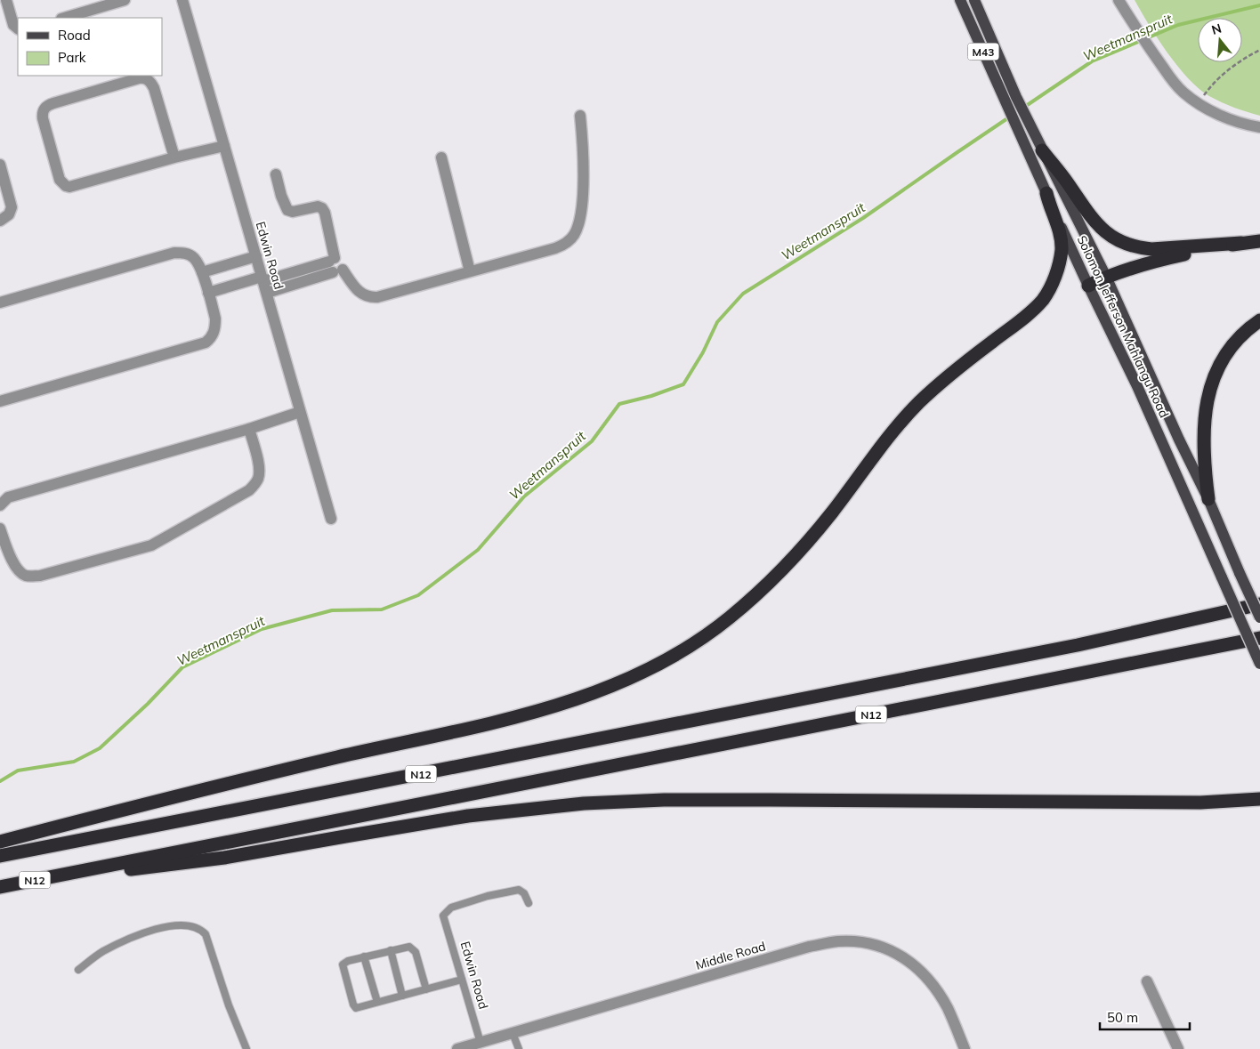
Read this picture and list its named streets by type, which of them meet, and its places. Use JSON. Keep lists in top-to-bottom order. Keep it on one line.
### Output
{"streets":{"highway":["N12"],"main road":["M43","Solomon Jefferson Mahlangu Road"],"street":["Edwin Road","Middle Road"]},"crossings":[["Edwin Road","Middle Road"]],"water":["Weetmanspruit"],"legend":["Road","Park"],"scale_bar":"50 m","north":"top"}
